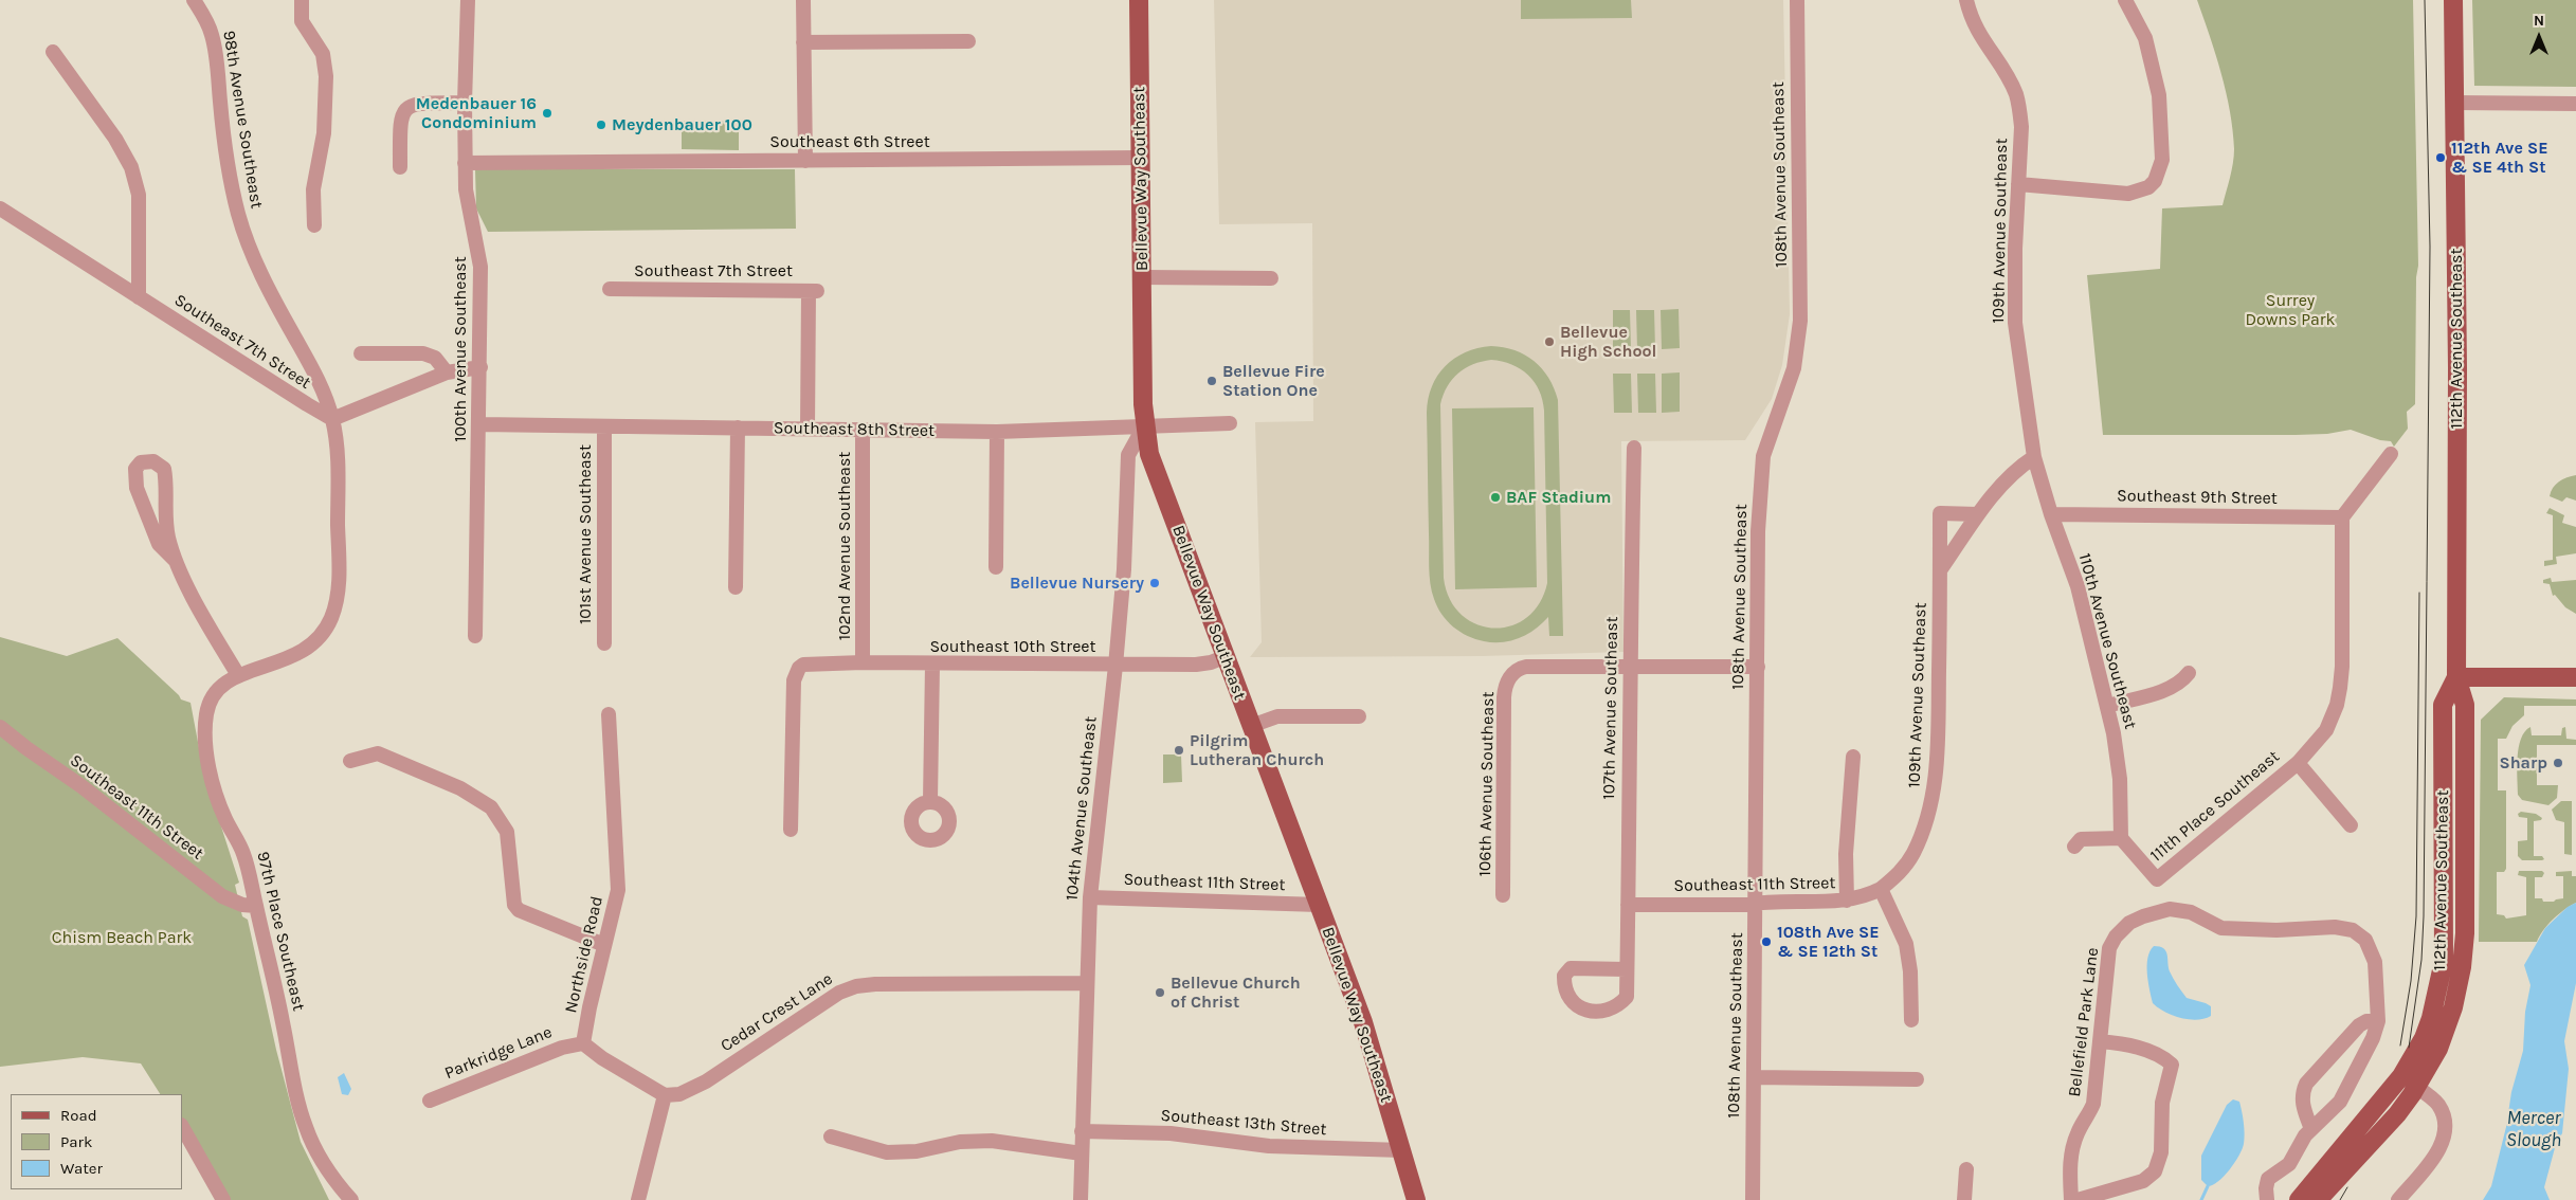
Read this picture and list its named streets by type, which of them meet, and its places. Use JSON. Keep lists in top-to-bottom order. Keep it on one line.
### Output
{"streets":{"main road":["Bellevue Way Southeast","112th Avenue Southeast"],"street":["98th Avenue Southeast","Southeast 6th Street","108th Avenue Southeast","109th Avenue Southeast","Southeast 7th Street","100th Avenue Southeast","Southeast 8th Street","Southeast 9th Street","101st Avenue Southeast","102nd Avenue Southeast","110th Avenue Southeast","Southeast 10th Street","107th Avenue Southeast","106th Avenue Southeast","111th Place Southeast","Southeast 11th Street","104th Avenue Southeast","97th Place Southeast","Northside Road","Cedar Crest Lane","Bellefield Park Lane","Parkridge Lane","Southeast 13th Street"]},"crossings":[["98th Avenue Southeast","Southeast 7th Street"],["98th Avenue Southeast","97th Place Southeast"],["Southeast 6th Street","Bellevue Way Southeast"],["Southeast 6th Street","100th Avenue Southeast"],["108th Avenue Southeast","Southeast 11th Street"],["Bellevue Way Southeast","Southeast 8th Street"],["Bellevue Way Southeast","Southeast 10th Street"],["Bellevue Way Southeast","Southeast 11th Street"],["Bellevue Way Southeast","104th Avenue Southeast"],["Bellevue Way Southeast","Southeast 13th Street"],["109th Avenue Southeast","110th Avenue Southeast"],["109th Avenue Southeast","Southeast 11th Street"],["Southeast 7th Street","Southeast 8th Street"],["100th Avenue Southeast","Southeast 8th Street"],["Southeast 8th Street","101st Avenue Southeast"],["Southeast 8th Street","102nd Avenue Southeast"],["Southeast 8th Street","104th Avenue Southeast"],["Southeast 9th Street","110th Avenue Southeast"],["Southeast 9th Street","111th Place Southeast"],["102nd Avenue Southeast","Southeast 10th Street"],["110th Avenue Southeast","111th Place Southeast"],["Southeast 10th Street","104th Avenue Southeast"],["107th Avenue Southeast","106th Avenue Southeast"],["107th Avenue Southeast","Southeast 11th Street"],["Southeast 11th Street","104th Avenue Southeast"],["Southeast 11th Street","97th Place Southeast"],["104th Avenue Southeast","Cedar Crest Lane"],["104th Avenue Southeast","Southeast 13th Street"],["Northside Road","Parkridge Lane"]],"water":["Mercer Slough"],"parks":["Surrey Downs Park","Chism Beach Park"],"places":["Medenbauer 16 Condominium","Meydenbauer 100","112th Ave SE & SE 4th St","Bellevue High School","Bellevue Fire Station One","BAF Stadium","Bellevue Nursery","Pilgrim Lutheran Church","Sharp","108th Ave SE & SE 12th St","Bellevue Church of Christ"],"legend":["Road","Park","Water"],"north":"top"}
